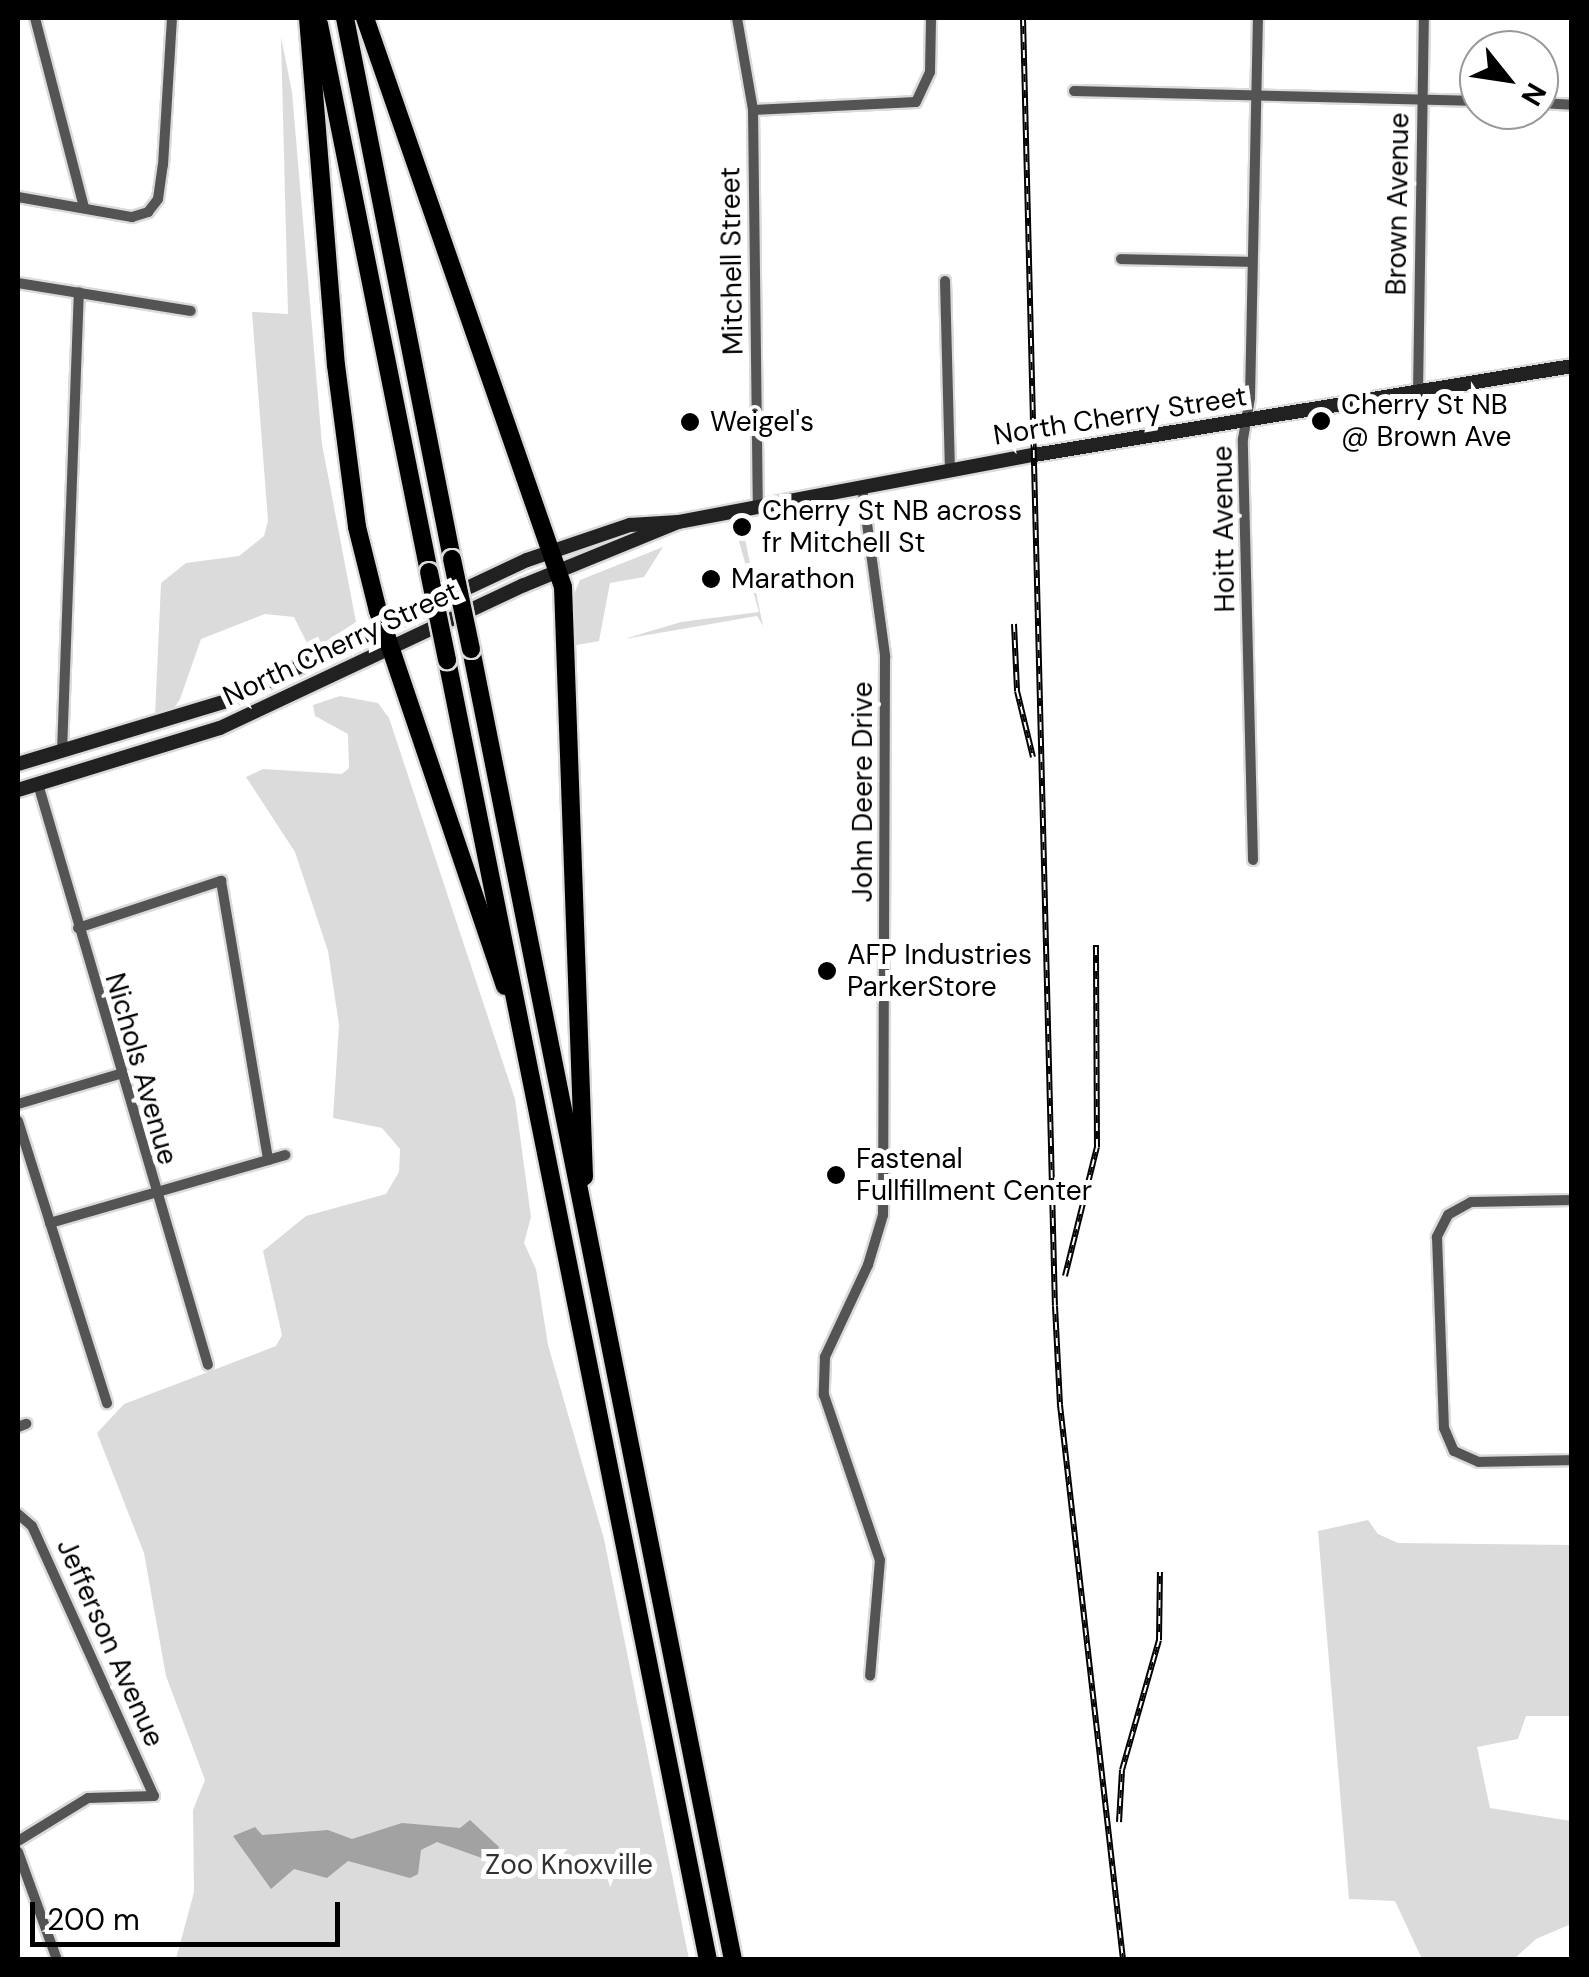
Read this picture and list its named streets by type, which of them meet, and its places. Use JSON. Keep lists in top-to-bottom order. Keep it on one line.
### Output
{"streets":{"street":["Brown Avenue","Mitchell Street","North Cherry Street","Hoitt Avenue","John Deere Drive","Nichols Avenue","Jefferson Avenue"]},"crossings":[["Brown Avenue","North Cherry Street"],["Mitchell Street","North Cherry Street"],["North Cherry Street","Hoitt Avenue"],["North Cherry Street","John Deere Drive"],["North Cherry Street","Nichols Avenue"]],"parks":["Zoo Knoxville"],"places":["Cherry St NB @ Brown Ave","Weigel's","Cherry St NB across fr Mitchell St","Marathon","AFP Industries ParkerStore","Fastenal Fullfillment Center"],"scale_bar":"200 m","north":"bottom right"}
